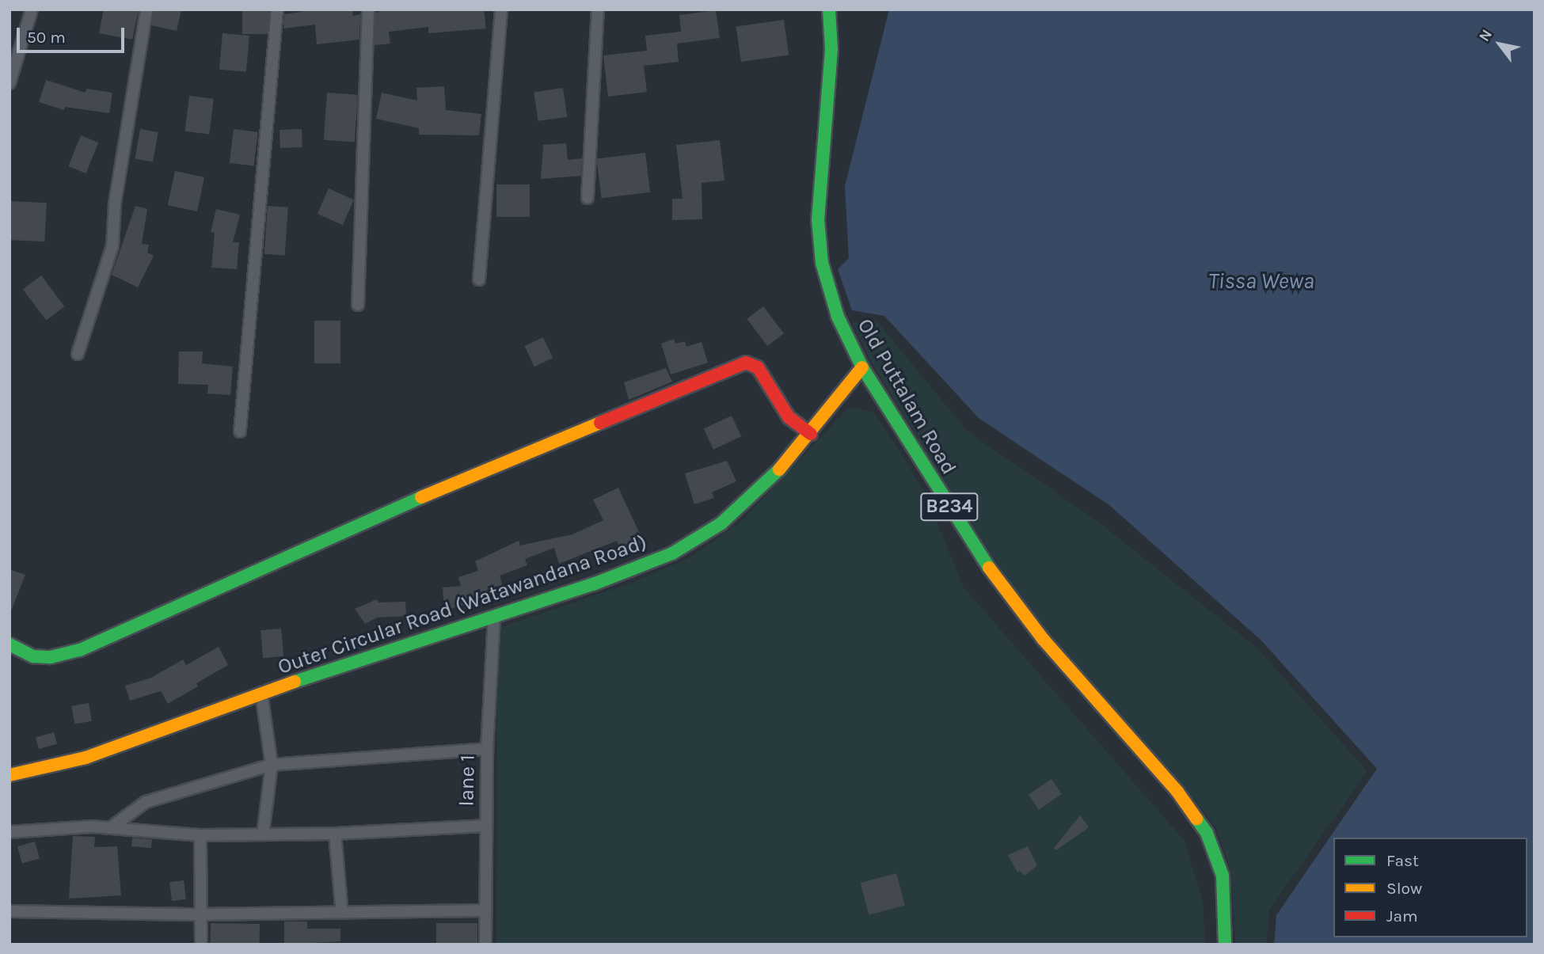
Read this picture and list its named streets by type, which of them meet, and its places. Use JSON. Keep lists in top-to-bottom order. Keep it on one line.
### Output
{"streets":{"main road":["Old Puttalam Road","B234","Outer Circular Road (Watawandana Road)"],"street":["lane 1"]},"crossings":[["Old Puttalam Road","Outer Circular Road (Watawandana Road)"],["Outer Circular Road (Watawandana Road)","lane 1"]],"water":["Tissa Wewa"],"legend":["Fast","Slow","Jam"],"scale_bar":"50 m","north":"top left"}
